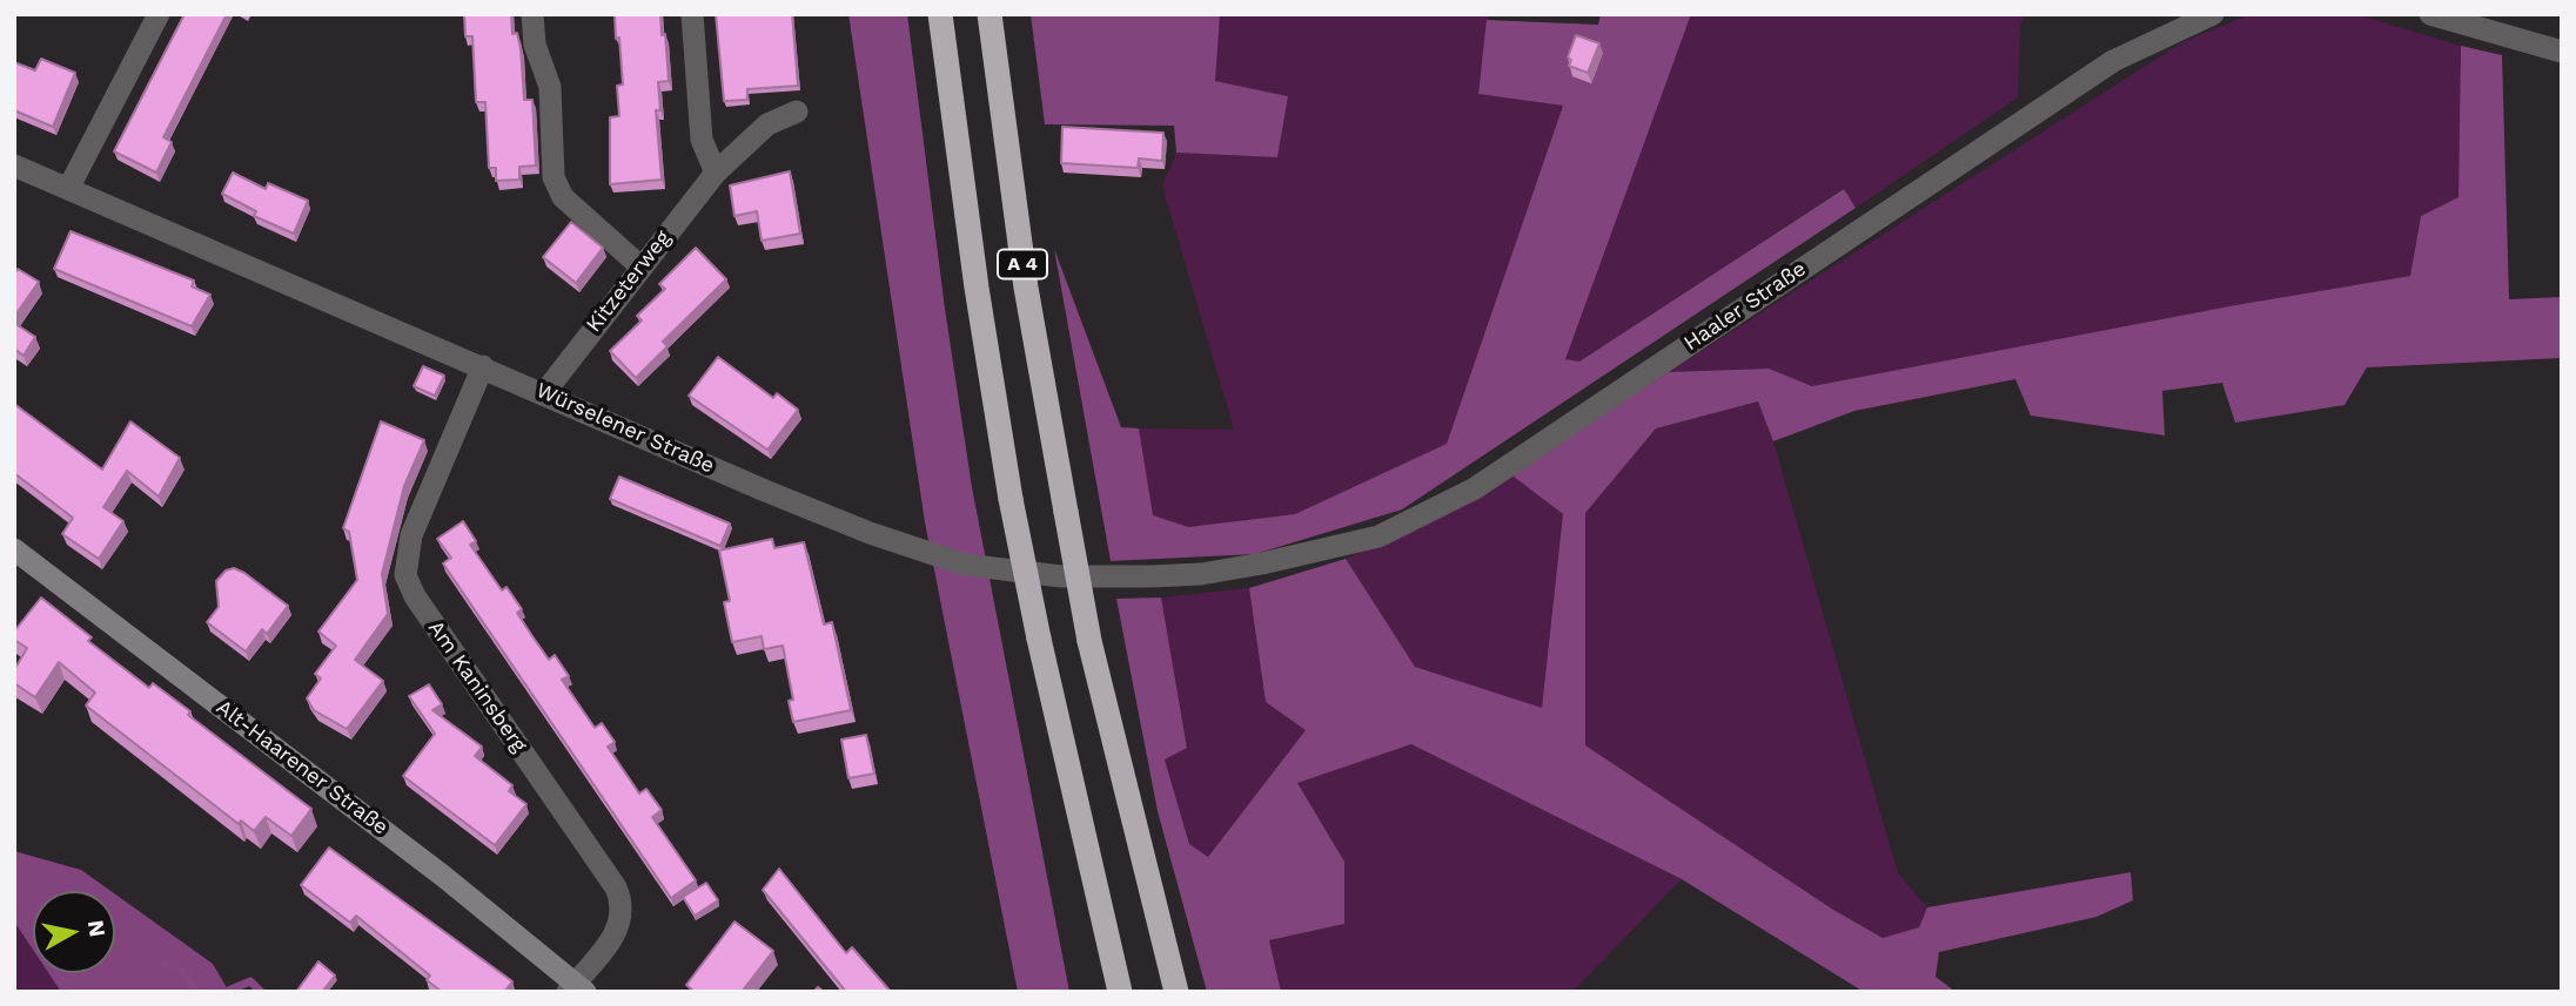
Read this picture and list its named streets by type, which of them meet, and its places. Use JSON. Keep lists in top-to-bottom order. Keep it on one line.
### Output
{"streets":{"highway":["A 4"],"main road":["Alt-Haarener Straße"],"street":["Kitzeterweg","Haaler Straße","Würselener Straße","Am Kaninsberg"]},"crossings":[["Kitzeterweg","Würselener Straße"],["Haaler Straße","Würselener Straße"],["Würselener Straße","Am Kaninsberg"],["Am Kaninsberg","Alt-Haarener Straße"]],"north":"right"}
